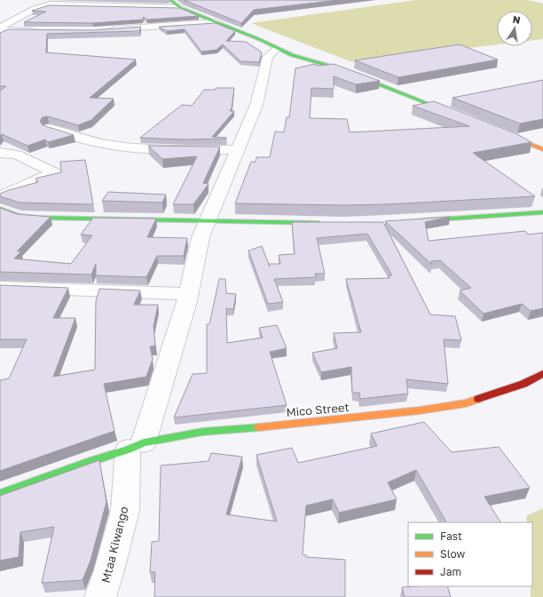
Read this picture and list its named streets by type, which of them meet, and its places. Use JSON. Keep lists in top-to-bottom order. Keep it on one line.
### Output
{"streets":{"street":["Mico Street","Mtaa Kiwango"]},"crossings":[["Mico Street","Mtaa Kiwango"]],"legend":["Fast","Slow","Jam"],"north":"top"}
